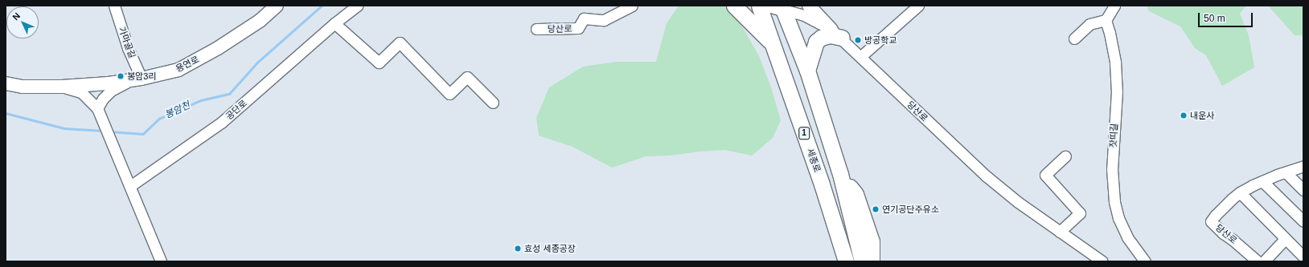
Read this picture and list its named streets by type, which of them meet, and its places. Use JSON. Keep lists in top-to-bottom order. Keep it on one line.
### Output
{"streets":{"highway":["1","세종로"],"main road":["당산로","용연로"],"street":["가마골길","공단로","잣띠길"]},"crossings":[["가마골길","용연로"]],"water":["봉암천"],"places":["방공학교","봉암3리","내운사","연기공단주유소","효성 세종공장"],"scale_bar":"50 m","north":"top left"}
